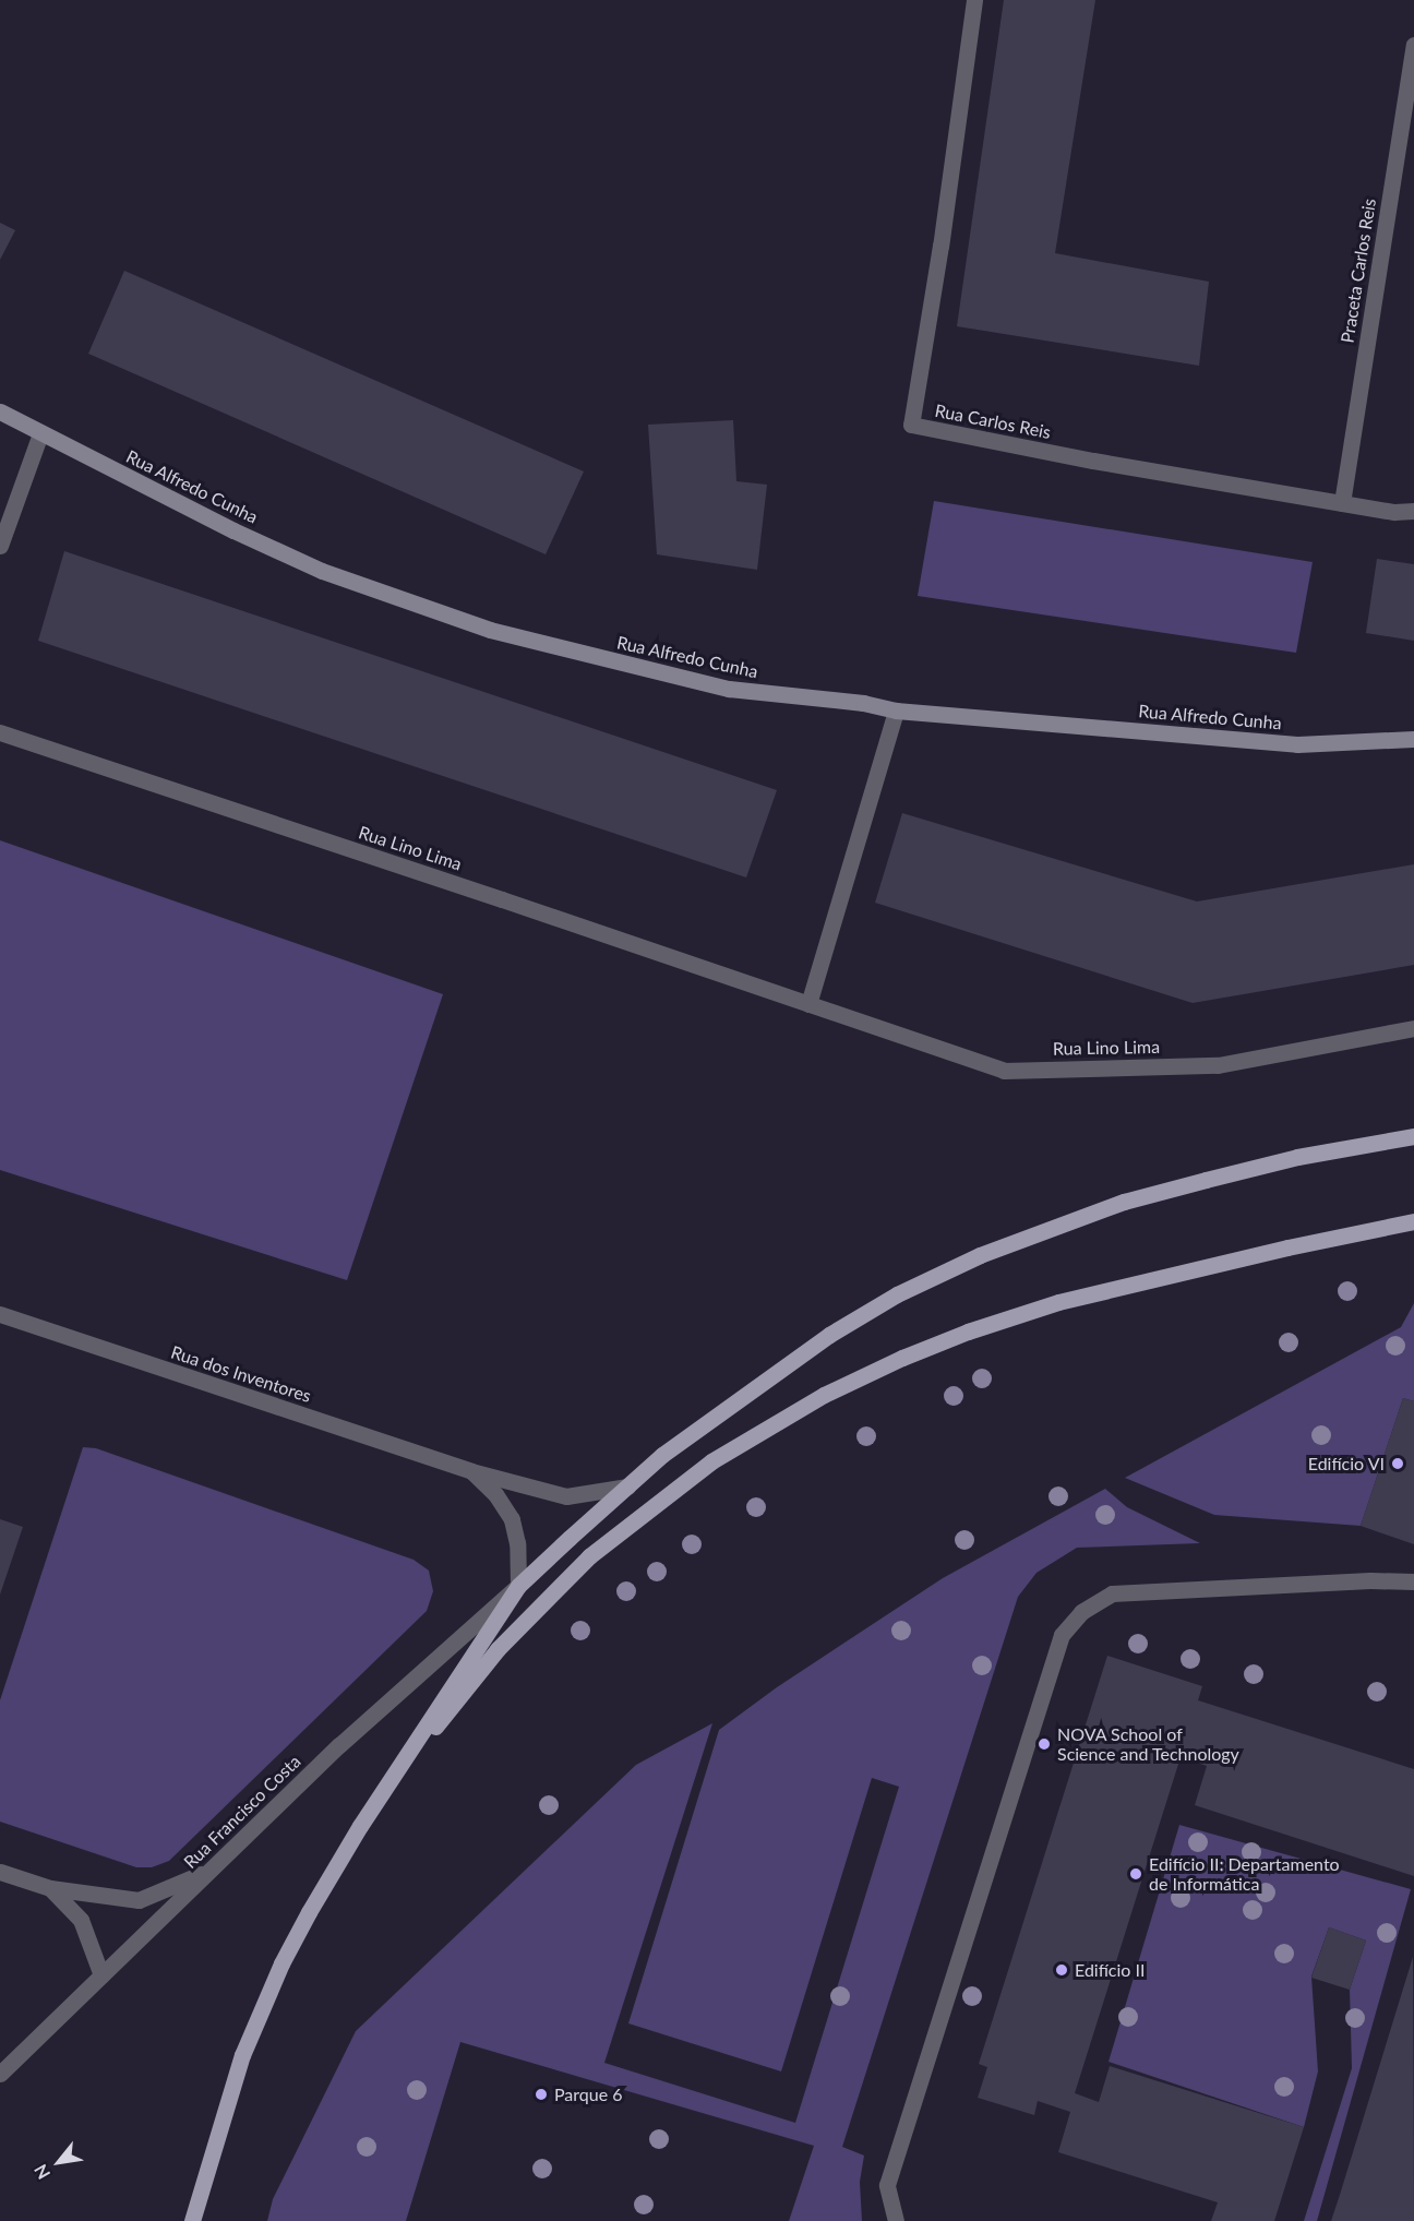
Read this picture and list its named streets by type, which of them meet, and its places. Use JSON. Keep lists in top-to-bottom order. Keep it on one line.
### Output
{"streets":{"street":["Praceta Carlos Reis","Rua Carlos Reis","Rua Alfredo Cunha","Rua Lino Lima","Rua dos Inventores","Rua Francisco Costa"]},"crossings":[["Praceta Carlos Reis","Rua Carlos Reis"],["Rua dos Inventores","Rua Francisco Costa"]],"places":["Edifício VI","NOVA School of Science and Technology","Edifício II: Departamento de Informática","Edifício II","Parque 6"],"north":"bottom left"}
